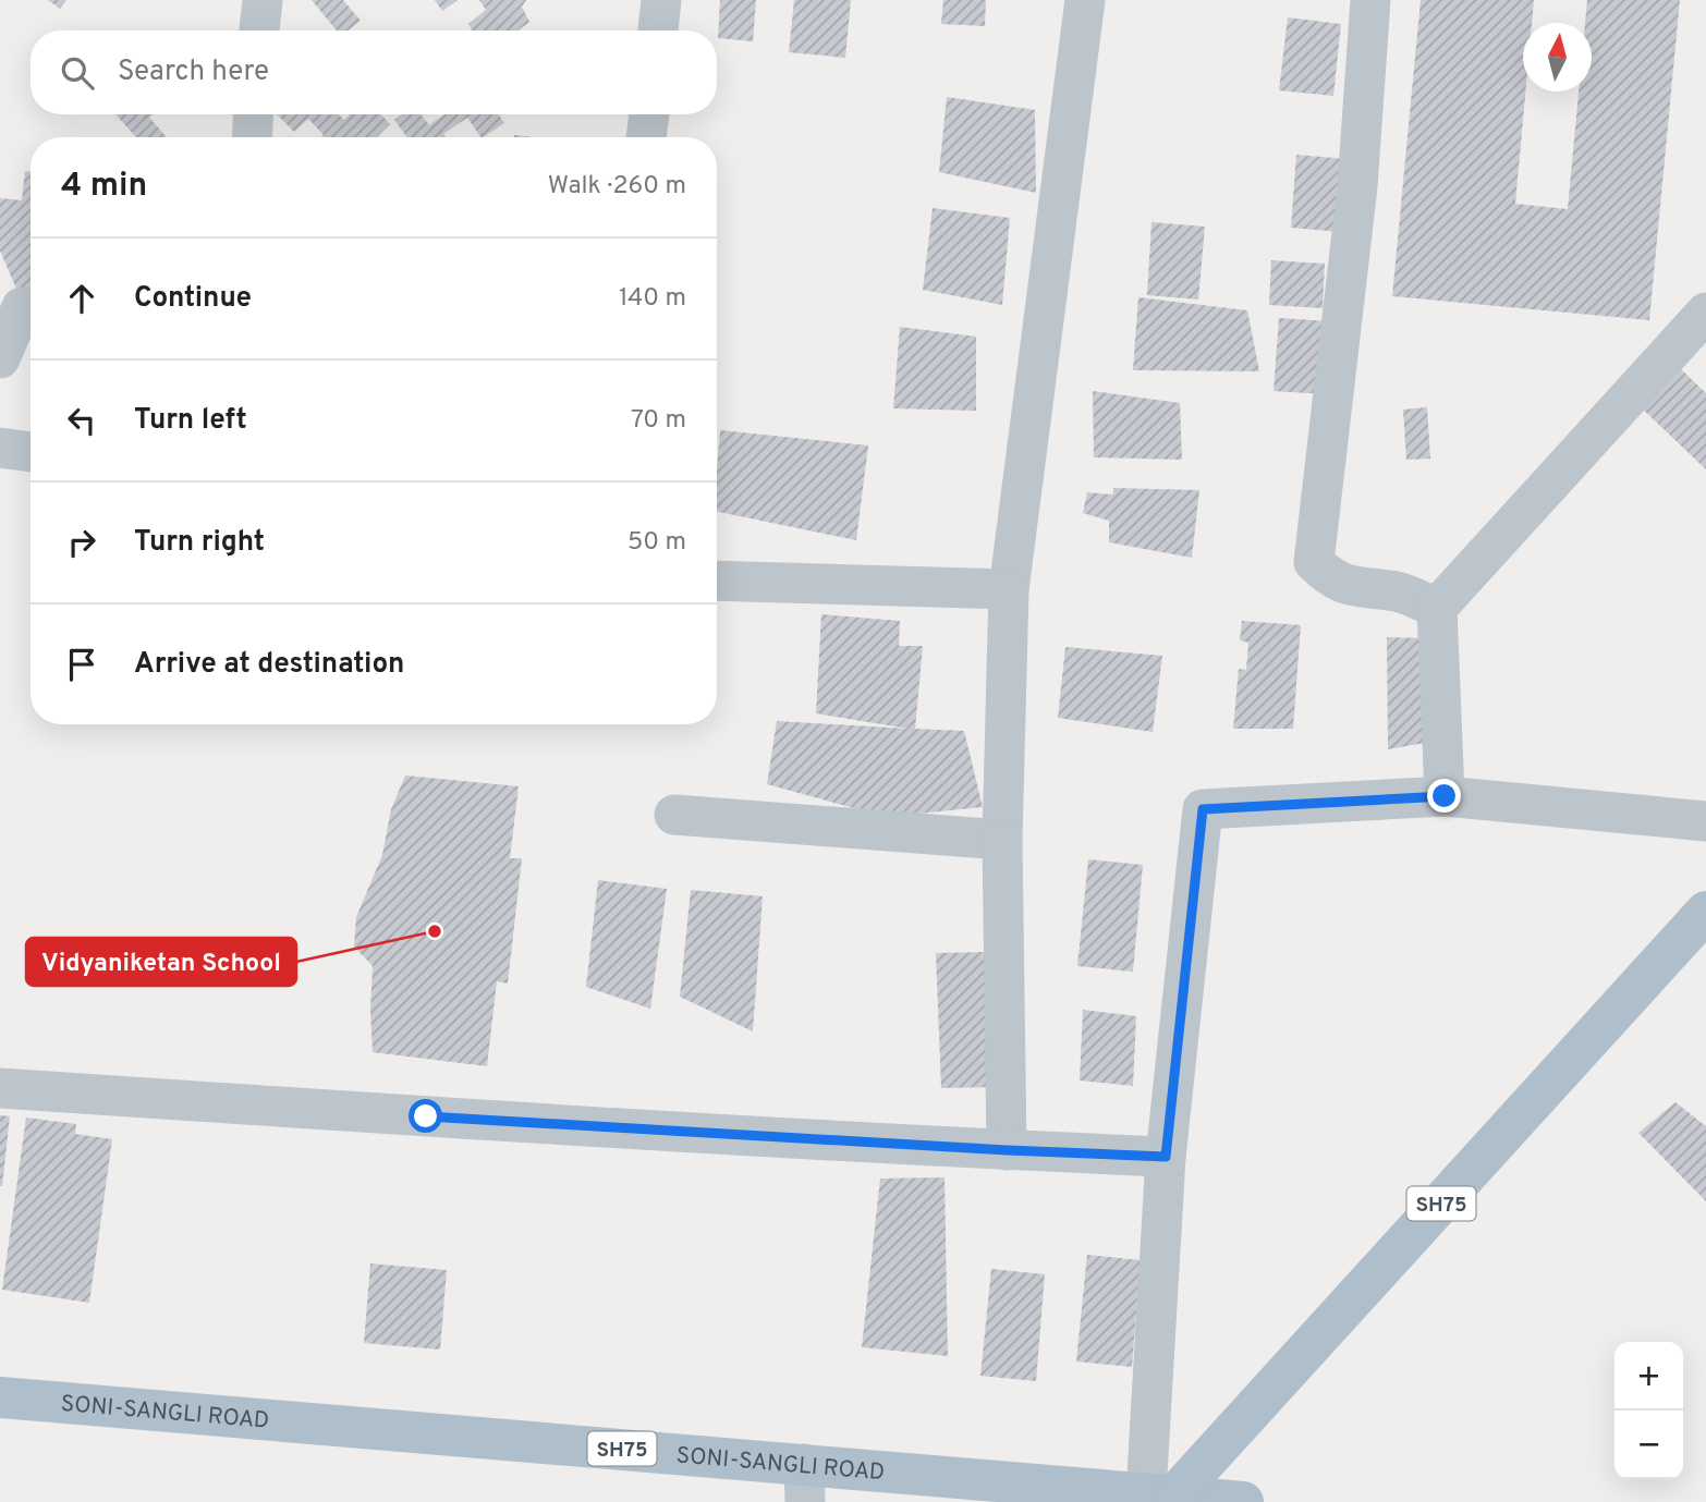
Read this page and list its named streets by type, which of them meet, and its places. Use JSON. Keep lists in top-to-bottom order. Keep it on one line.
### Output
{"streets":{"main road":["SH75","SONI-SANGLI ROAD"]},"crossings":[["SH75","SONI-SANGLI ROAD"]],"places":["Vidyaniketan School"],"north":"top","page":{"search":"Search here","heading":["4 min","Walk · 260 m"],"list":[["Continue","140 m"],["Turn left","70 m"],["Turn right","50 m"],"Arrive at destination"],"map_buttons":["+","−"]}}
